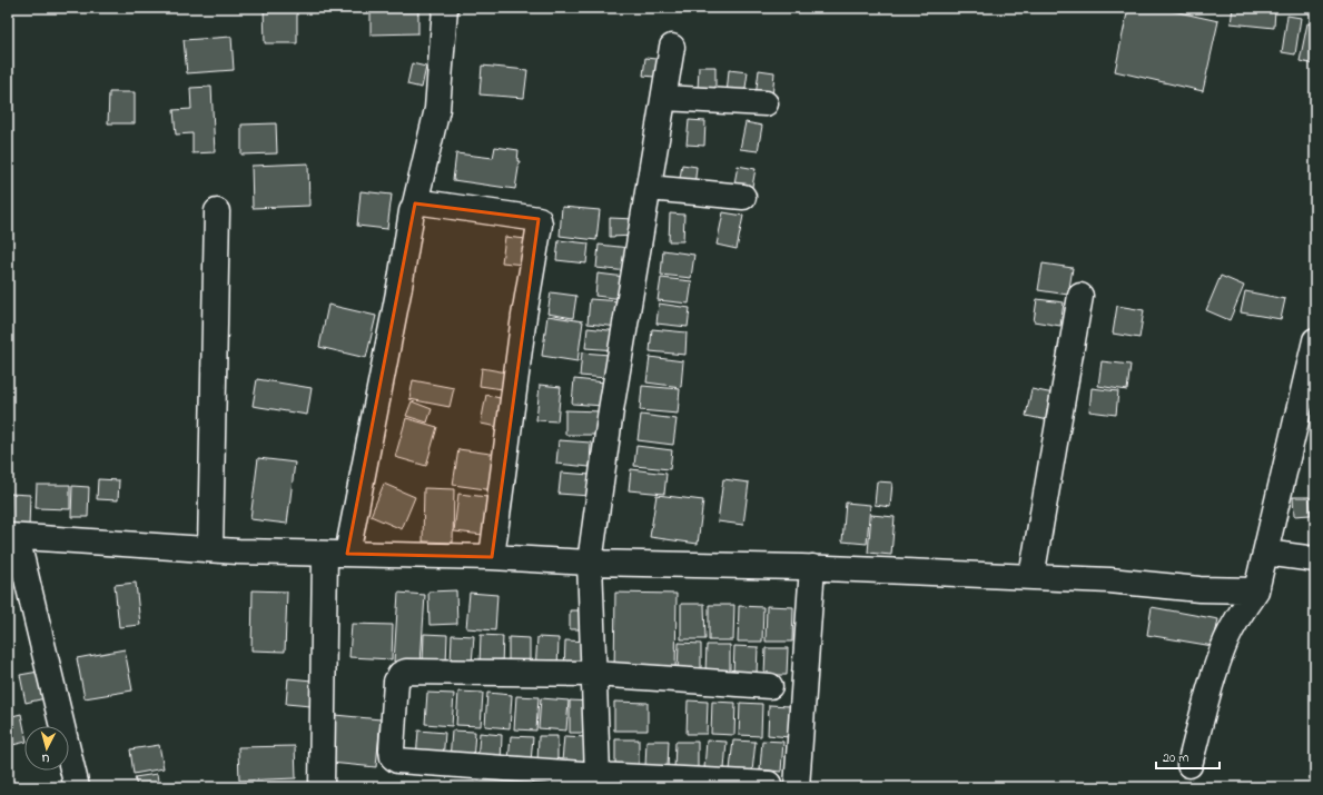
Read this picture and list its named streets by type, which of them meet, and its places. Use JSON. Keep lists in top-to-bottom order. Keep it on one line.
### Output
{"scale_bar":"20 m","north":"bottom"}
